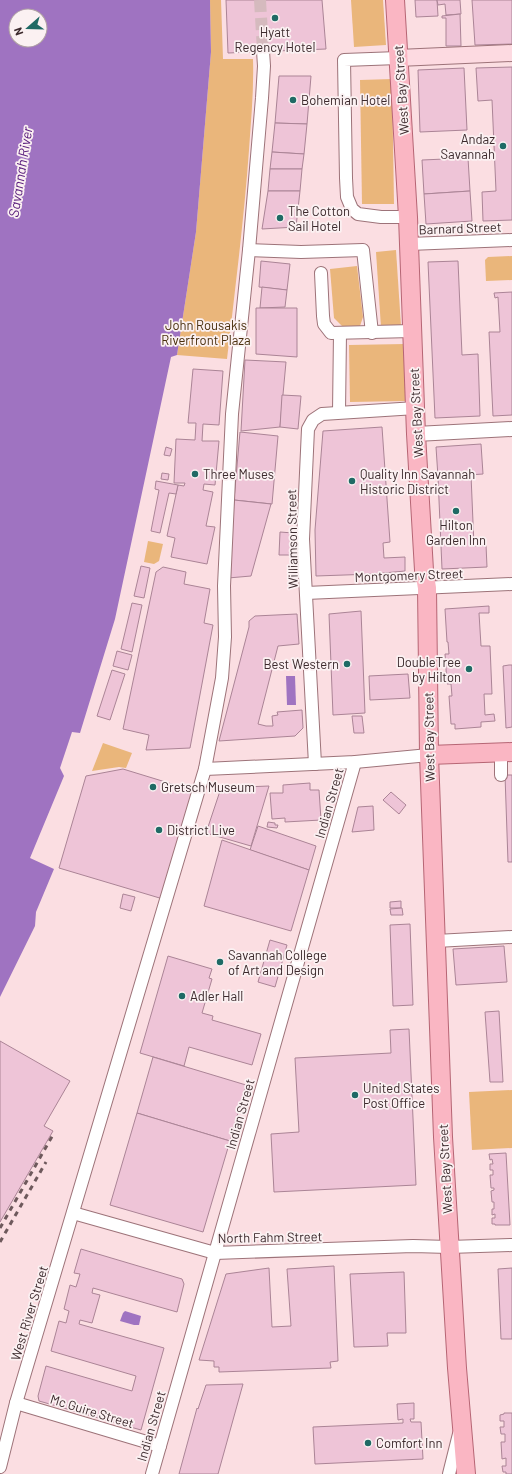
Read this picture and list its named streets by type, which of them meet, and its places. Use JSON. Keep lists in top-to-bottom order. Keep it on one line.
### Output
{"streets":{"main road":["West Bay Street"],"street":["Barnard Street","Williamson Street","Montgomery Street","Indian Street","North Fahm Street","West River Street","Mc Guire Street"]},"crossings":[["West Bay Street","Barnard Street"],["West Bay Street","Williamson Street"],["West Bay Street","Montgomery Street"],["West Bay Street","North Fahm Street"],["Williamson Street","Montgomery Street"],["Indian Street","North Fahm Street"],["Indian Street","Mc Guire Street"],["North Fahm Street","West River Street"],["West River Street","Mc Guire Street"]],"water":["Savannah River"],"parks":["John Rousakis Riverfront Plaza"],"places":["Hyatt Regency Hotel","Bohemian Hotel","Andaz Savannah","The Cotton Sail Hotel","Three Muses","Quality Inn Savannah Historic District","Hilton Garden Inn","Best Western","DoubleTree by Hilton","Gretsch Museum","District Live","Savannah College of Art and Design","Adler Hall","United States Post Office","Comfort Inn"],"north":"left"}
